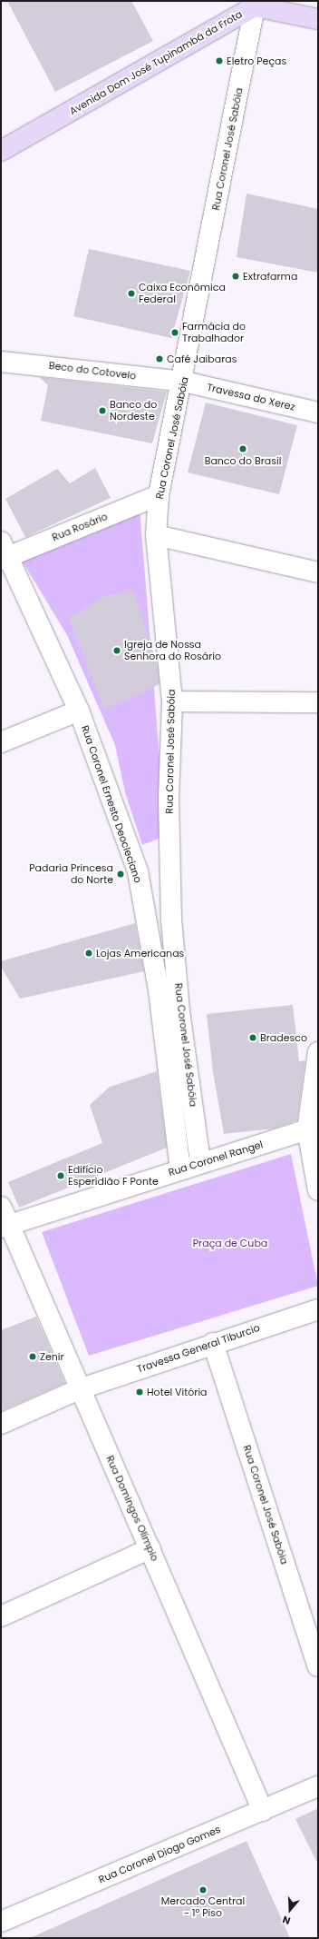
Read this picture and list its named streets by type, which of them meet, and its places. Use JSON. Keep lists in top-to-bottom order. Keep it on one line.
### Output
{"streets":{"main road":["Avenida Dom José Tupinambá da Frota","Rua Coronel José Sabóia","Beco do Cotovelo","Travessa do Xerez","Rua Rosário","Rua Coronel Ernesto Deocleciano","Rua Coronel Rangel","Travessa General Tiburcio","Rua Domingos Olímpio","Rua Coronel Diogo Gomes"]},"crossings":[["Avenida Dom José Tupinambá da Frota","Rua Coronel José Sabóia"],["Rua Coronel José Sabóia","Beco do Cotovelo"],["Rua Coronel José Sabóia","Travessa do Xerez"],["Rua Coronel José Sabóia","Rua Rosário"],["Rua Coronel José Sabóia","Rua Coronel Rangel"],["Rua Coronel José Sabóia","Travessa General Tiburcio"],["Beco do Cotovelo","Travessa do Xerez"],["Rua Rosário","Rua Coronel Ernesto Deocleciano"],["Rua Coronel Ernesto Deocleciano","Rua Coronel Rangel"],["Rua Coronel Rangel","Rua Domingos Olímpio"],["Travessa General Tiburcio","Rua Domingos Olímpio"],["Rua Domingos Olímpio","Rua Coronel Diogo Gomes"]],"parks":["Praça de Cuba"],"places":["Eletro Peças","Extrafarma","Caixa Econômica Federal","Farmácia do Trabalhador","Café Jaibaras","Banco do Nordeste","Banco do Brasil","Igreja de Nossa Senhora do Rosário","Padaria Princesa do Norte","Lojas Americanas","Bradesco","Edifício Esperidião F Ponte","Zenir","Hotel Vitória","Mercado Central - 1º Piso"],"north":"bottom"}
